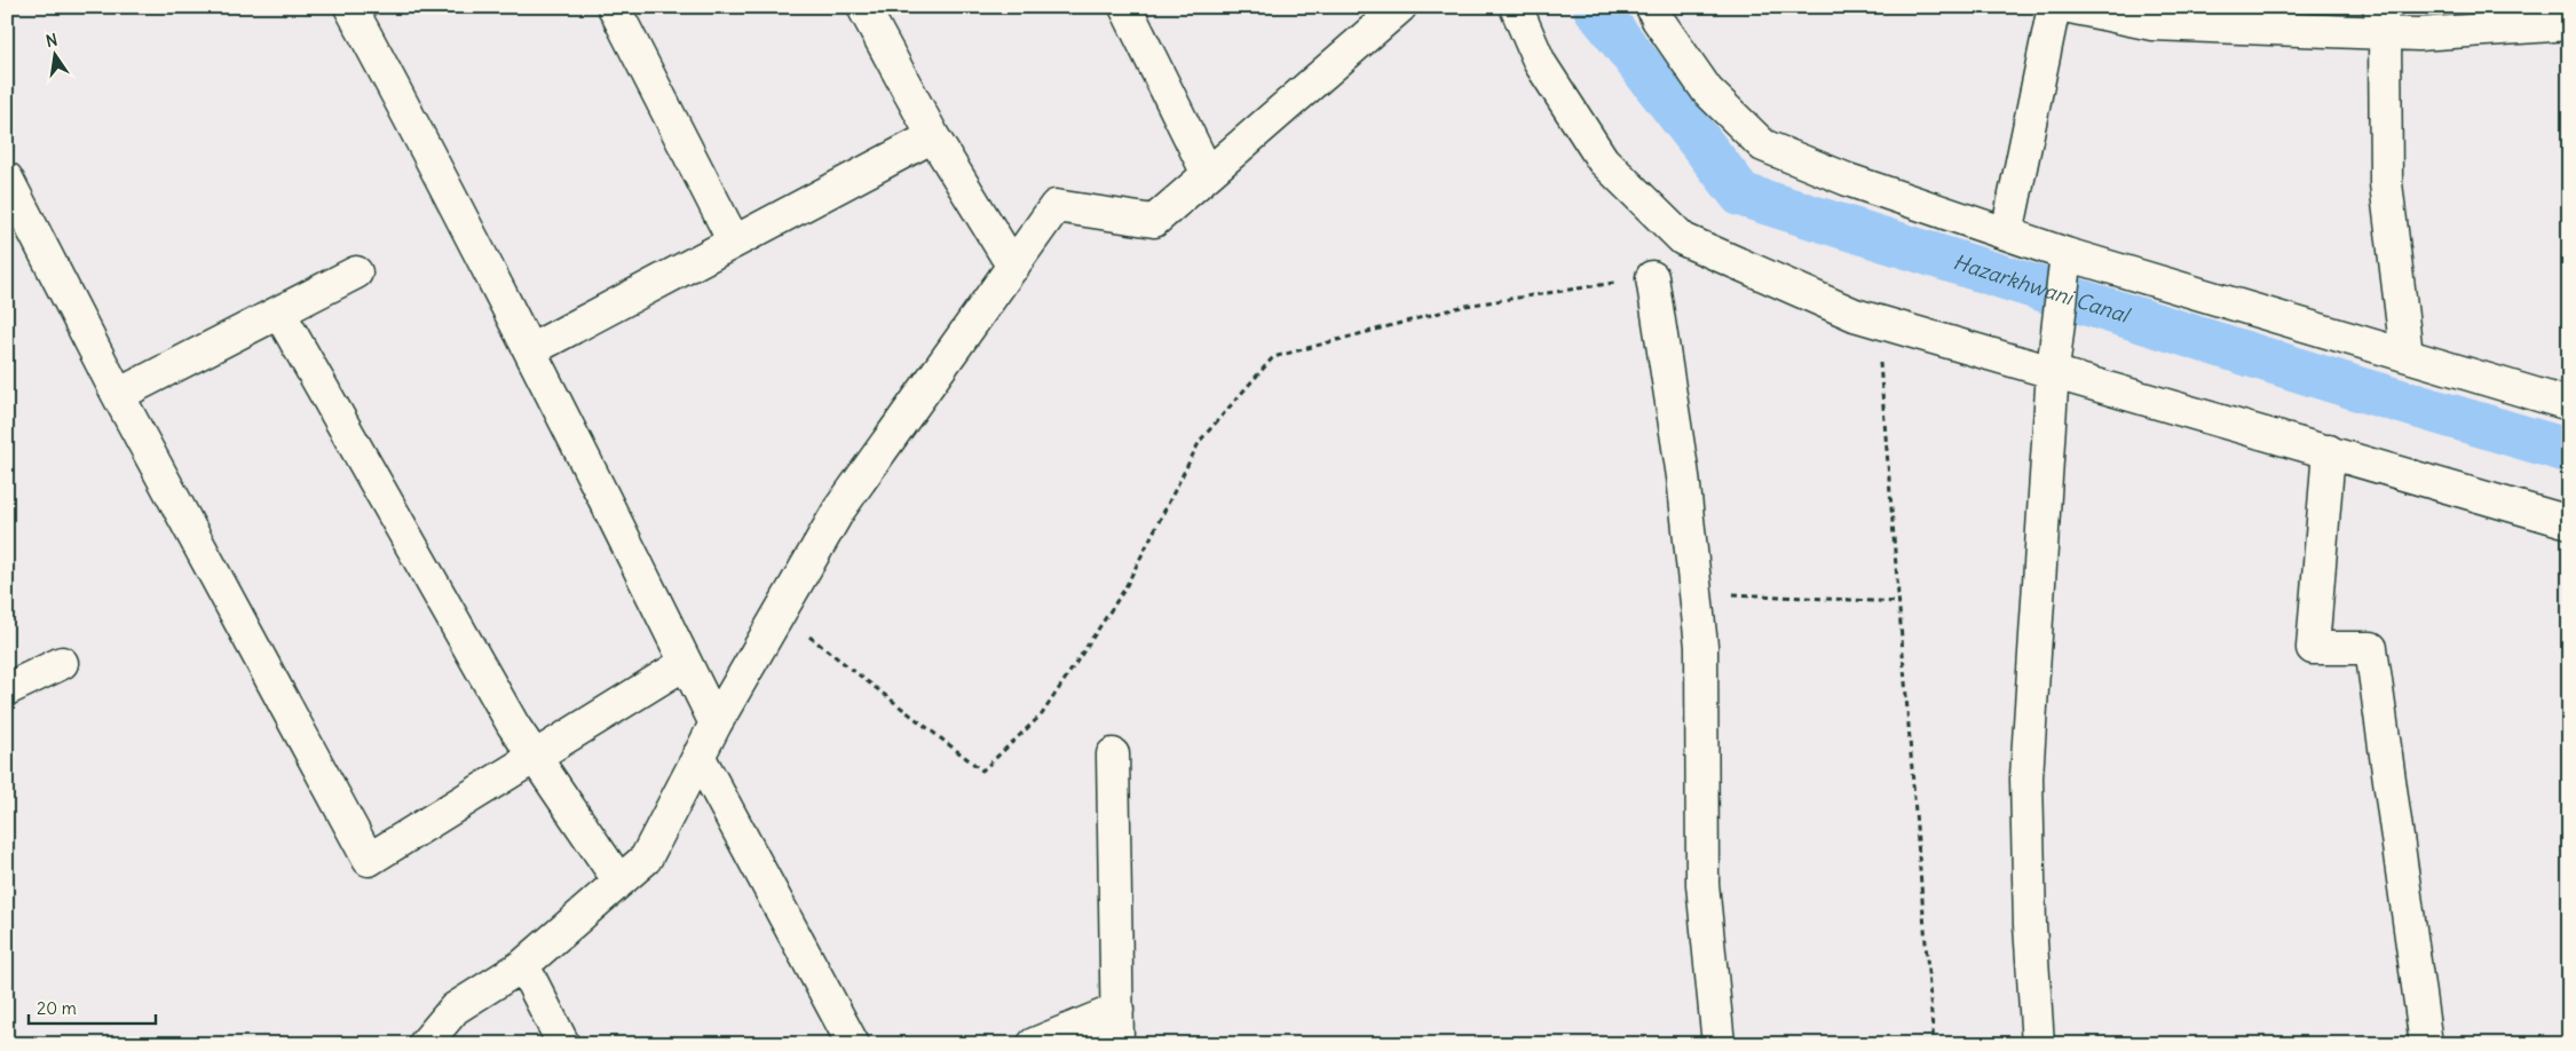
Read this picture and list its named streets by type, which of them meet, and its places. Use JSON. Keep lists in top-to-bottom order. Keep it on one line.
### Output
{"water":["Hazarkhwani Canal"],"scale_bar":"20 m","north":"top"}
